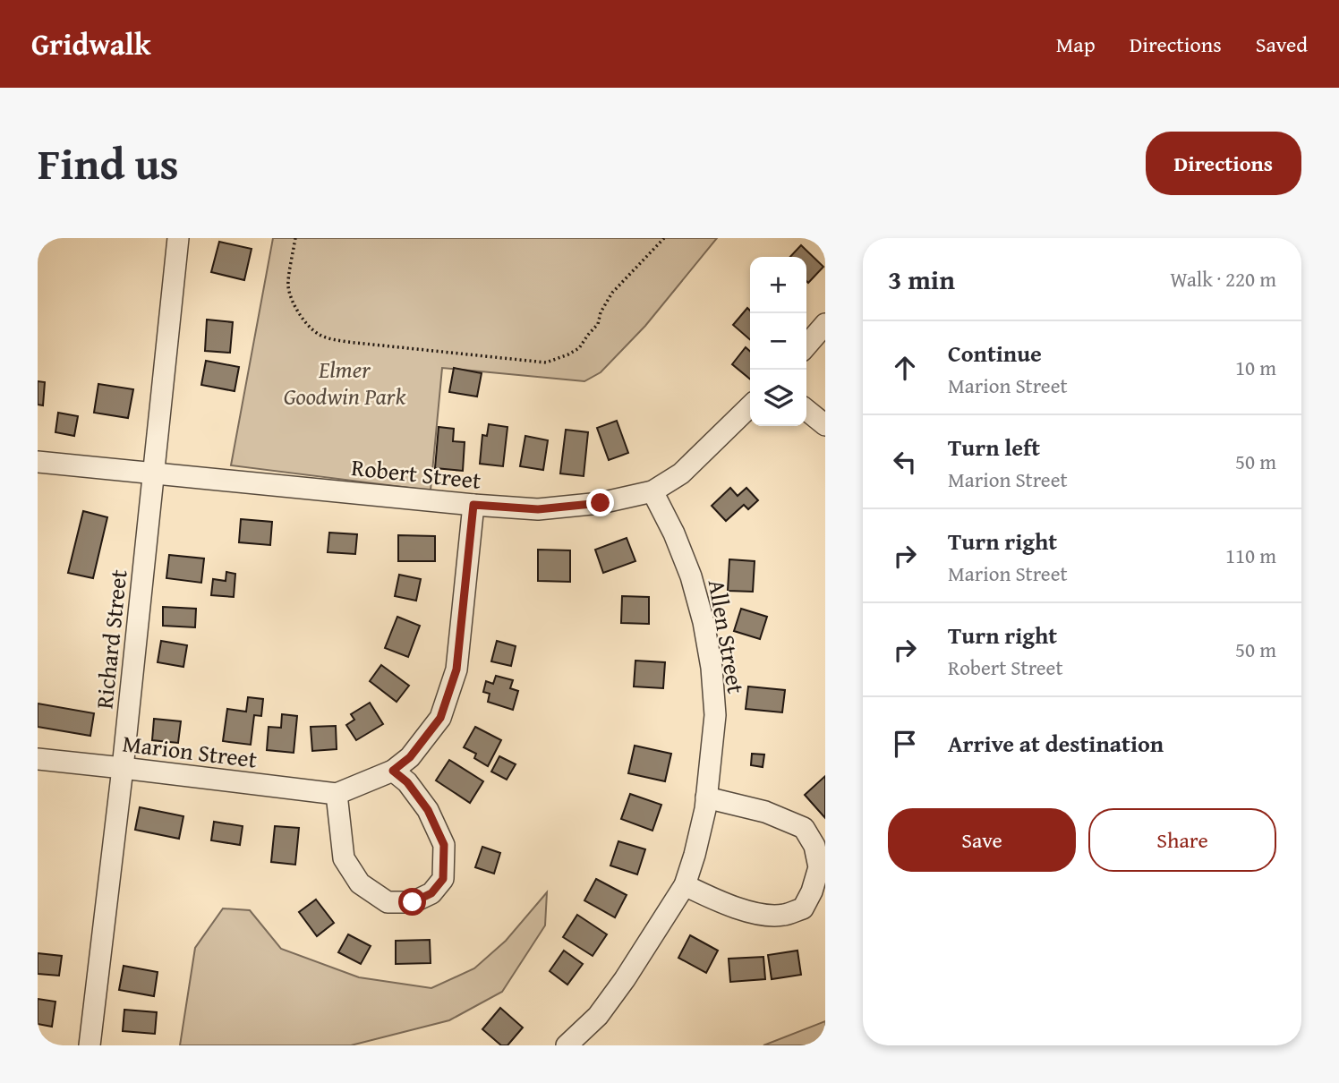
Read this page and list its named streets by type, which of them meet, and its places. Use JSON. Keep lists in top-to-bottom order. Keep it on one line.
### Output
{"streets":{"street":["Robert Street","Allen Street","Richard Street","Marion Street"]},"crossings":[["Robert Street","Allen Street"],["Robert Street","Richard Street"],["Robert Street","Marion Street"],["Richard Street","Marion Street"]],"parks":["Elmer Goodwin Park"],"page":{"header":"Gridwalk","nav":["Map","Directions","Saved"],"title":"Find us","buttons":["Directions",["Save","Share"]],"heading":["3 min","Walk · 220 m"],"map_buttons":["+","−"],"list":[["Continue","Marion Street","10 m"],["Turn left","Marion Street","50 m"],["Turn right","Marion Street","110 m"],["Turn right","Robert Street","50 m"],"Arrive at destination"]}}
